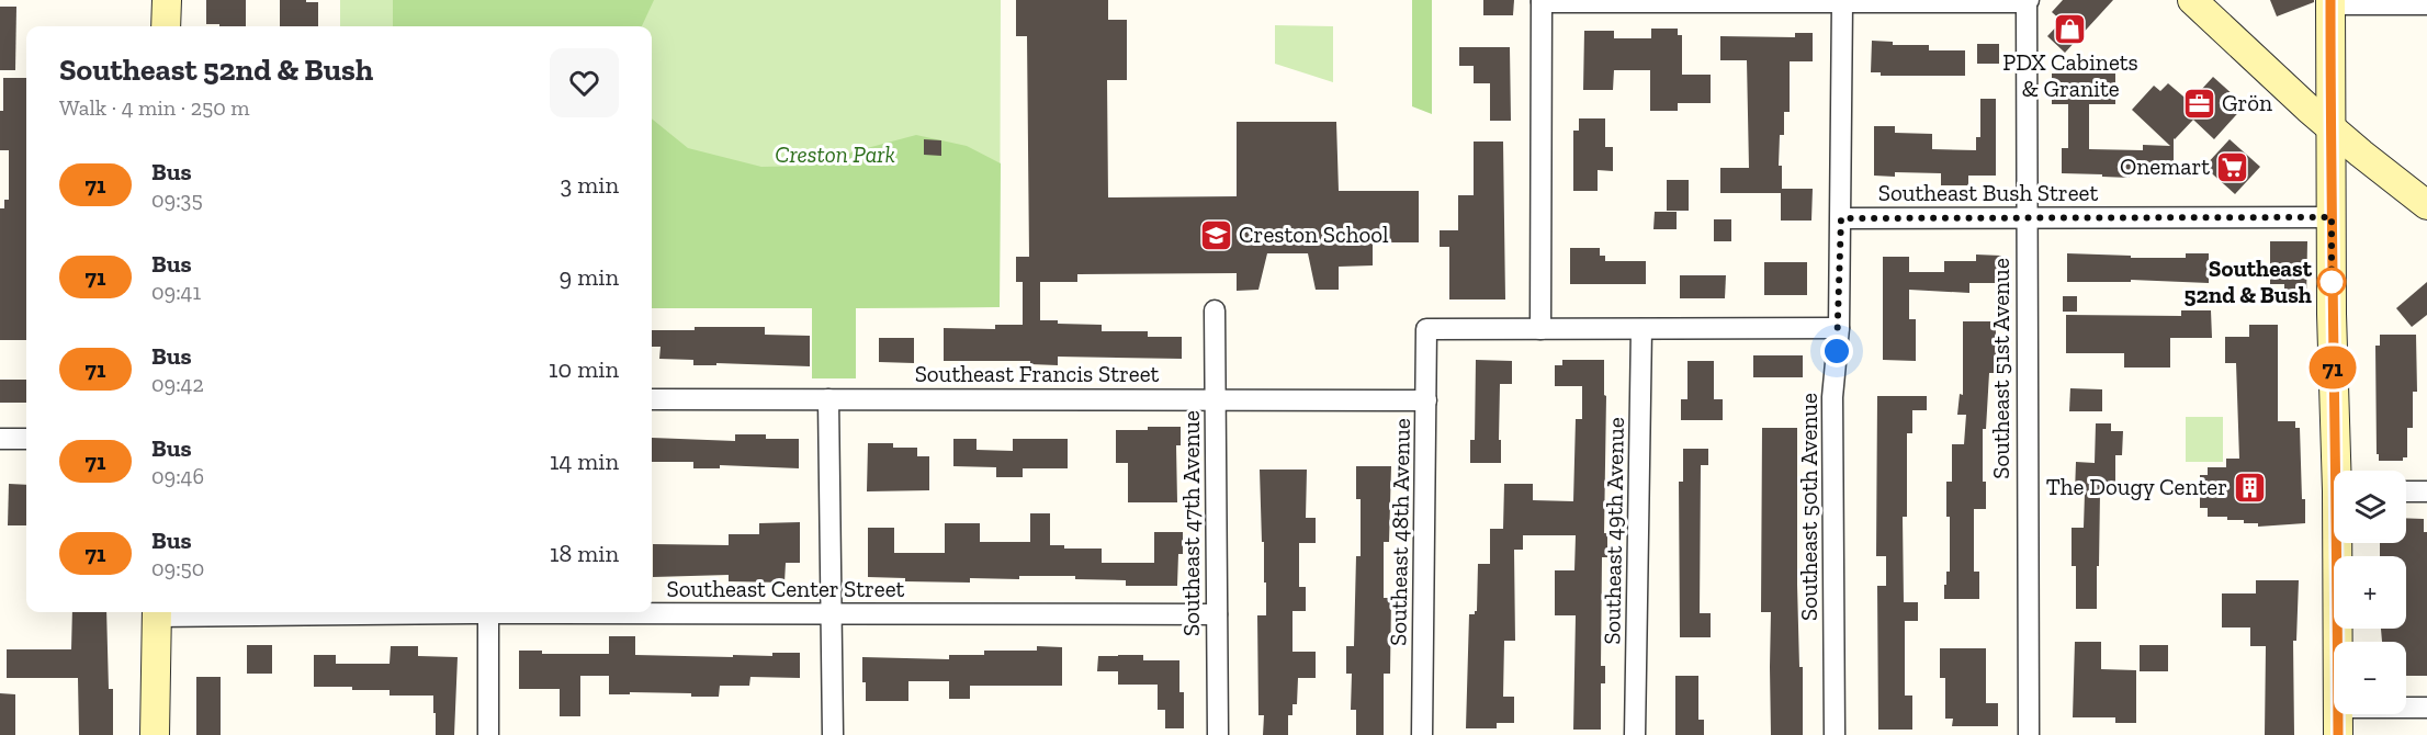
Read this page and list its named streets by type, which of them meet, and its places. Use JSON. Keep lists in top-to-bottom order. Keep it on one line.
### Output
{"streets":{"street":["Southeast Bush Street","Southeast 51st Avenue","Southeast Francis Street","Southeast 50th Avenue","Southeast 47th Avenue","Southeast 49th Avenue","Southeast 48th Avenue","Southeast Center Street"]},"crossings":[["Southeast Bush Street","Southeast 51st Avenue"],["Southeast Bush Street","Southeast 50th Avenue"],["Southeast Francis Street","Southeast 47th Avenue"],["Southeast Francis Street","Southeast 48th Avenue"],["Southeast 47th Avenue","Southeast Center Street"]],"parks":["Creston Park"],"places":{"shop":["PDX Cabinets & Granite"],"office":["Grön"],"supermarket":["Onemart"],"school or university":["Creston School"],"other":["Southeast 52nd & Bush"],"building":["The Dougy Center"]},"lines":["bus line 71"],"page":{"on_map":"71","heading":["Southeast 52nd & Bush","Walk · 4 min · 250 m"],"list":[{"mark":"71","name":"Bus","note":"09:35","value":"3 min"},{"mark":"71","name":"Bus","note":"09:41","value":"9 min"},{"mark":"71","name":"Bus","note":"09:42","value":"10 min"},{"mark":"71","name":"Bus","note":"09:46","value":"14 min"},{"mark":"71","name":"Bus","note":"09:50","value":"18 min"}],"map_buttons":["+","−"]}}
